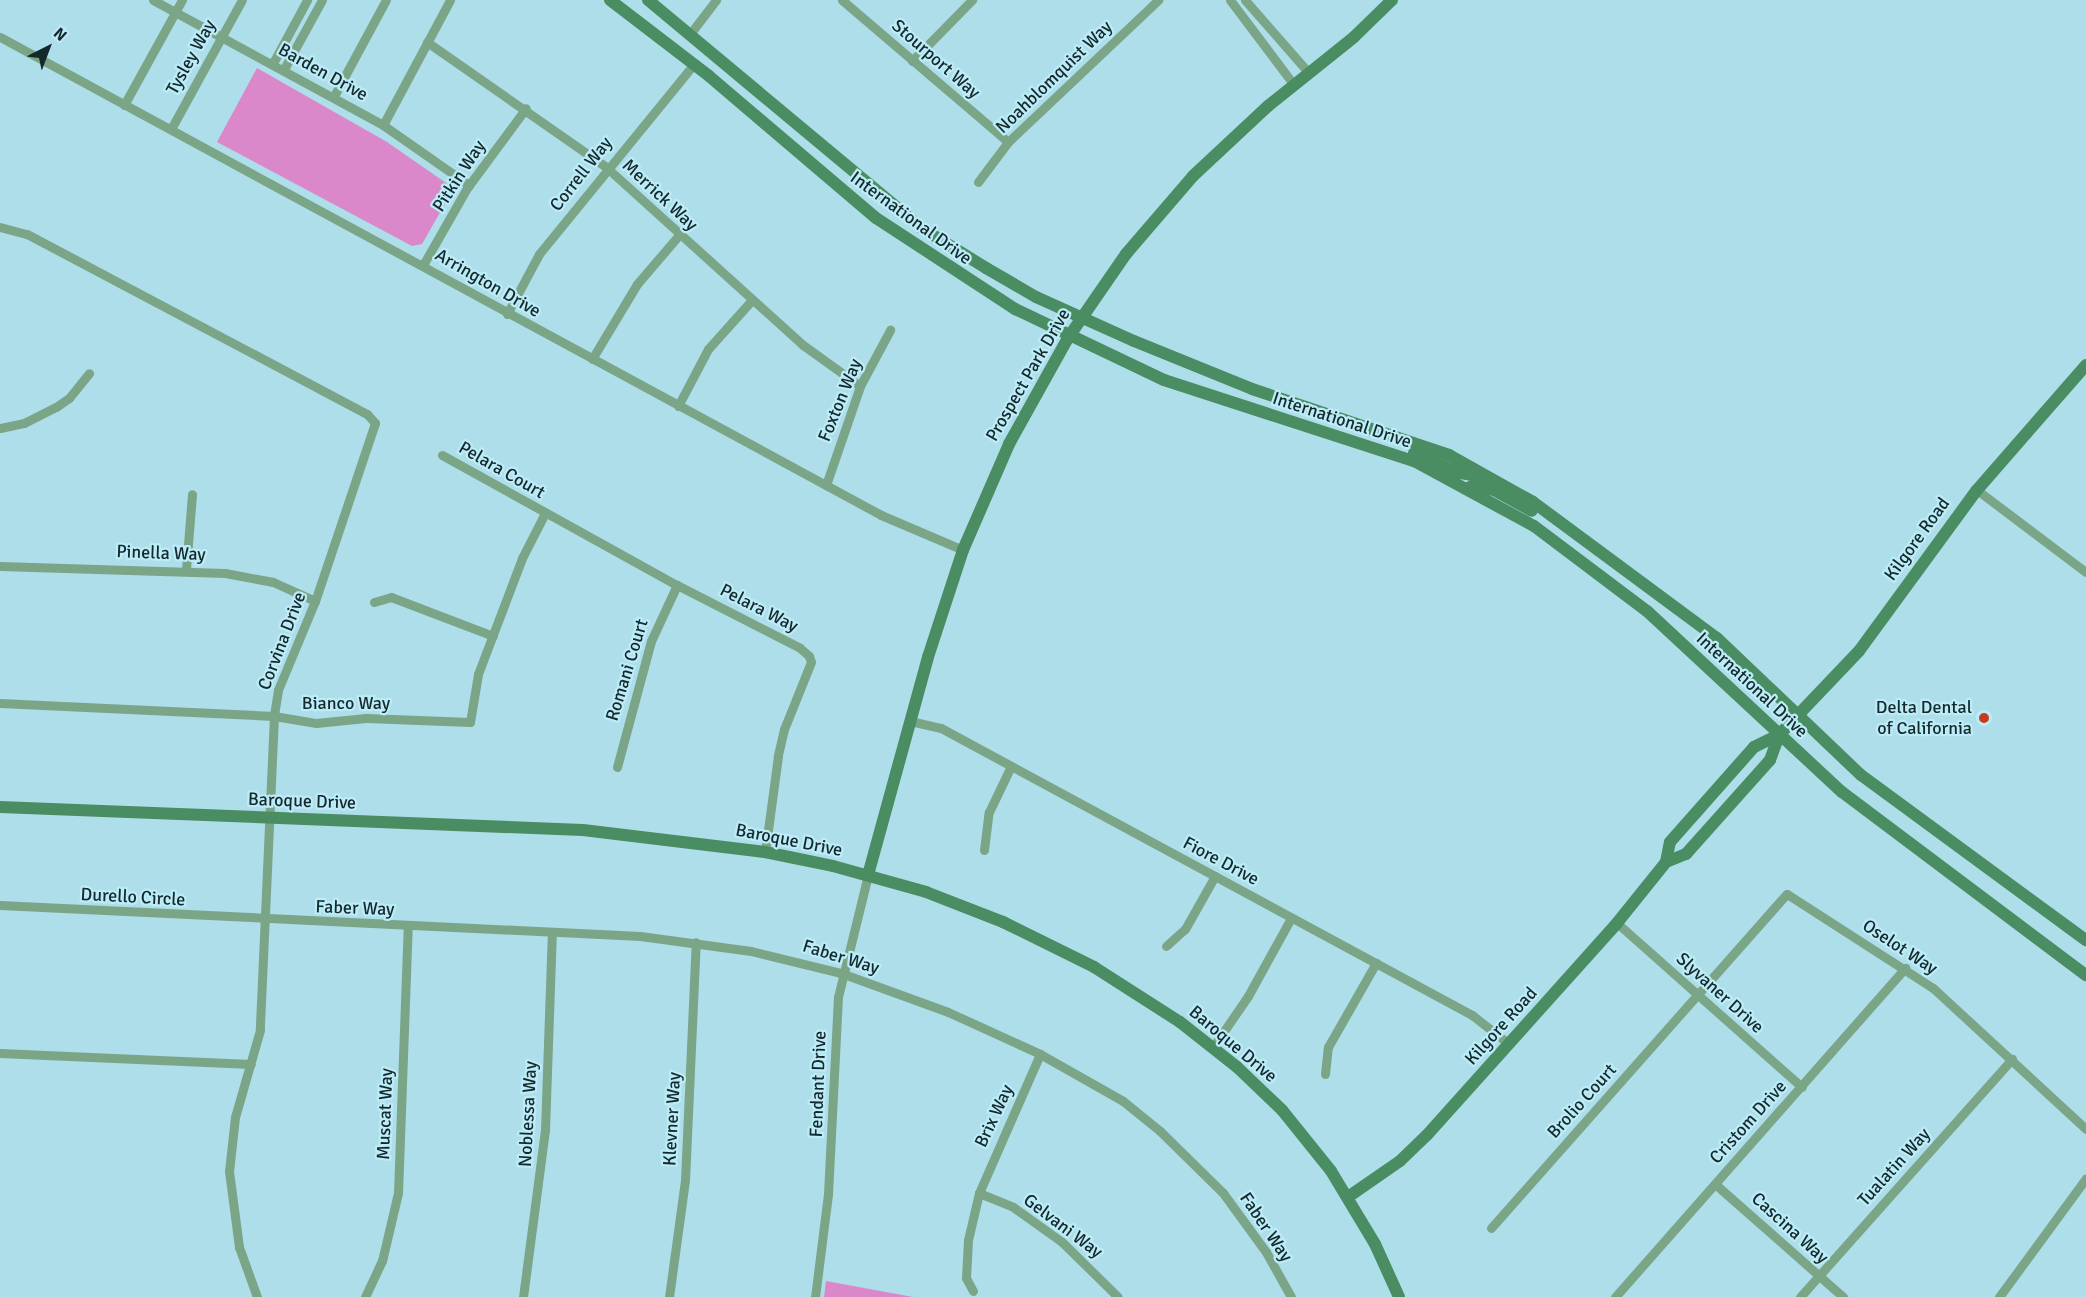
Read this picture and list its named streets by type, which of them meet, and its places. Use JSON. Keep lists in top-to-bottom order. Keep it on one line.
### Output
{"streets":{"street":["Tysley Way","Stourport Way","Barden Drive","Noahblomquist Way","Correll Way","Pitkin Way","Merrick Way","International Drive","Arrington Drive","Prospect Park Drive","Foxton Way","Pelara Court","Kilgore Road","Pinella Way","Pelara Way","Corvina Drive","Romani Court","Bianco Way","Baroque Drive","Fiore Drive","Durello Circle","Faber Way","Oselot Way","Slyvaner Drive","Fendant Drive","Brolio Court","Muscat Way","Noblessa Way","Brix Way","Klevner Way","Cristom Drive","Tualatin Way","Gelvani Way","Cascina Way"]},"crossings":[["Tysley Way","Barden Drive"],["Tysley Way","Arrington Drive"],["Stourport Way","Noahblomquist Way"],["Barden Drive","Pitkin Way"],["Correll Way","Merrick Way"],["Correll Way","International Drive"],["Correll Way","Arrington Drive"],["Pitkin Way","Merrick Way"],["Pitkin Way","Arrington Drive"],["Merrick Way","Foxton Way"],["International Drive","Prospect Park Drive"],["International Drive","Kilgore Road"],["Arrington Drive","Prospect Park Drive"],["Arrington Drive","Foxton Way"],["Prospect Park Drive","Baroque Drive"],["Prospect Park Drive","Fiore Drive"],["Prospect Park Drive","Fendant Drive"],["Pelara Court","Pelara Way"],["Pelara Court","Bianco Way"],["Kilgore Road","Baroque Drive"],["Kilgore Road","Fiore Drive"],["Kilgore Road","Slyvaner Drive"],["Pinella Way","Corvina Drive"],["Pelara Way","Romani Court"],["Pelara Way","Bianco Way"],["Pelara Way","Baroque Drive"],["Corvina Drive","Bianco Way"],["Corvina Drive","Baroque Drive"],["Corvina Drive","Durello Circle"],["Corvina Drive","Faber Way"],["Baroque Drive","Fendant Drive"],["Durello Circle","Faber Way"],["Faber Way","Fendant Drive"],["Faber Way","Muscat Way"],["Faber Way","Noblessa Way"],["Faber Way","Brix Way"],["Faber Way","Klevner Way"],["Oselot Way","Slyvaner Drive"],["Oselot Way","Brolio Court"],["Oselot Way","Cristom Drive"],["Oselot Way","Tualatin Way"],["Slyvaner Drive","Brolio Court"],["Slyvaner Drive","Cristom Drive"],["Brix Way","Gelvani Way"],["Cristom Drive","Cascina Way"],["Tualatin Way","Cascina Way"]],"places":["Delta Dental of California"],"north":"top right"}
